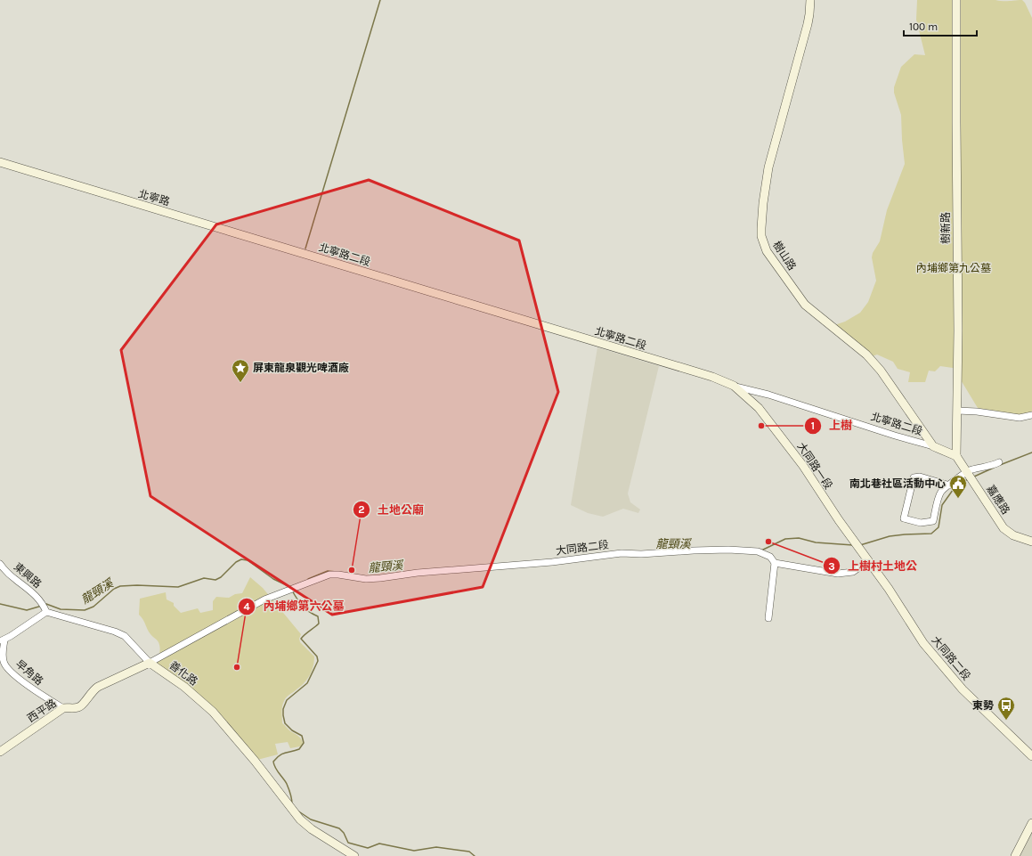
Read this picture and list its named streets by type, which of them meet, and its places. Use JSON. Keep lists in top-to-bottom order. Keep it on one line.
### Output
{"streets":{"street":["北寧路","樹新路","北寧路二段","樹山路","大同路一段","嘉應路","大同路二段","東興路","早角路","善化路","西平路"]},"crossings":[["北寧路","北寧路二段"],["樹新路","嘉應路"],["北寧路二段","樹山路"],["北寧路二段","大同路一段"],["大同路一段","大同路二段"],["大同路二段","善化路"],["大同路二段","西平路"],["東興路","善化路"],["早角路","西平路"],["善化路","西平路"]],"water":["龍頸溪"],"parks":["內埔鄉第九公墓"],"places":{"place":["屏東龍泉觀光啤酒廠"],"other":["上樹","上樹村土地公","土地公廟","內埔鄉第六公墓"],"public building":["南北巷社區活動中心"],"bus stop":["東勢"]},"scale_bar":"100 m"}
